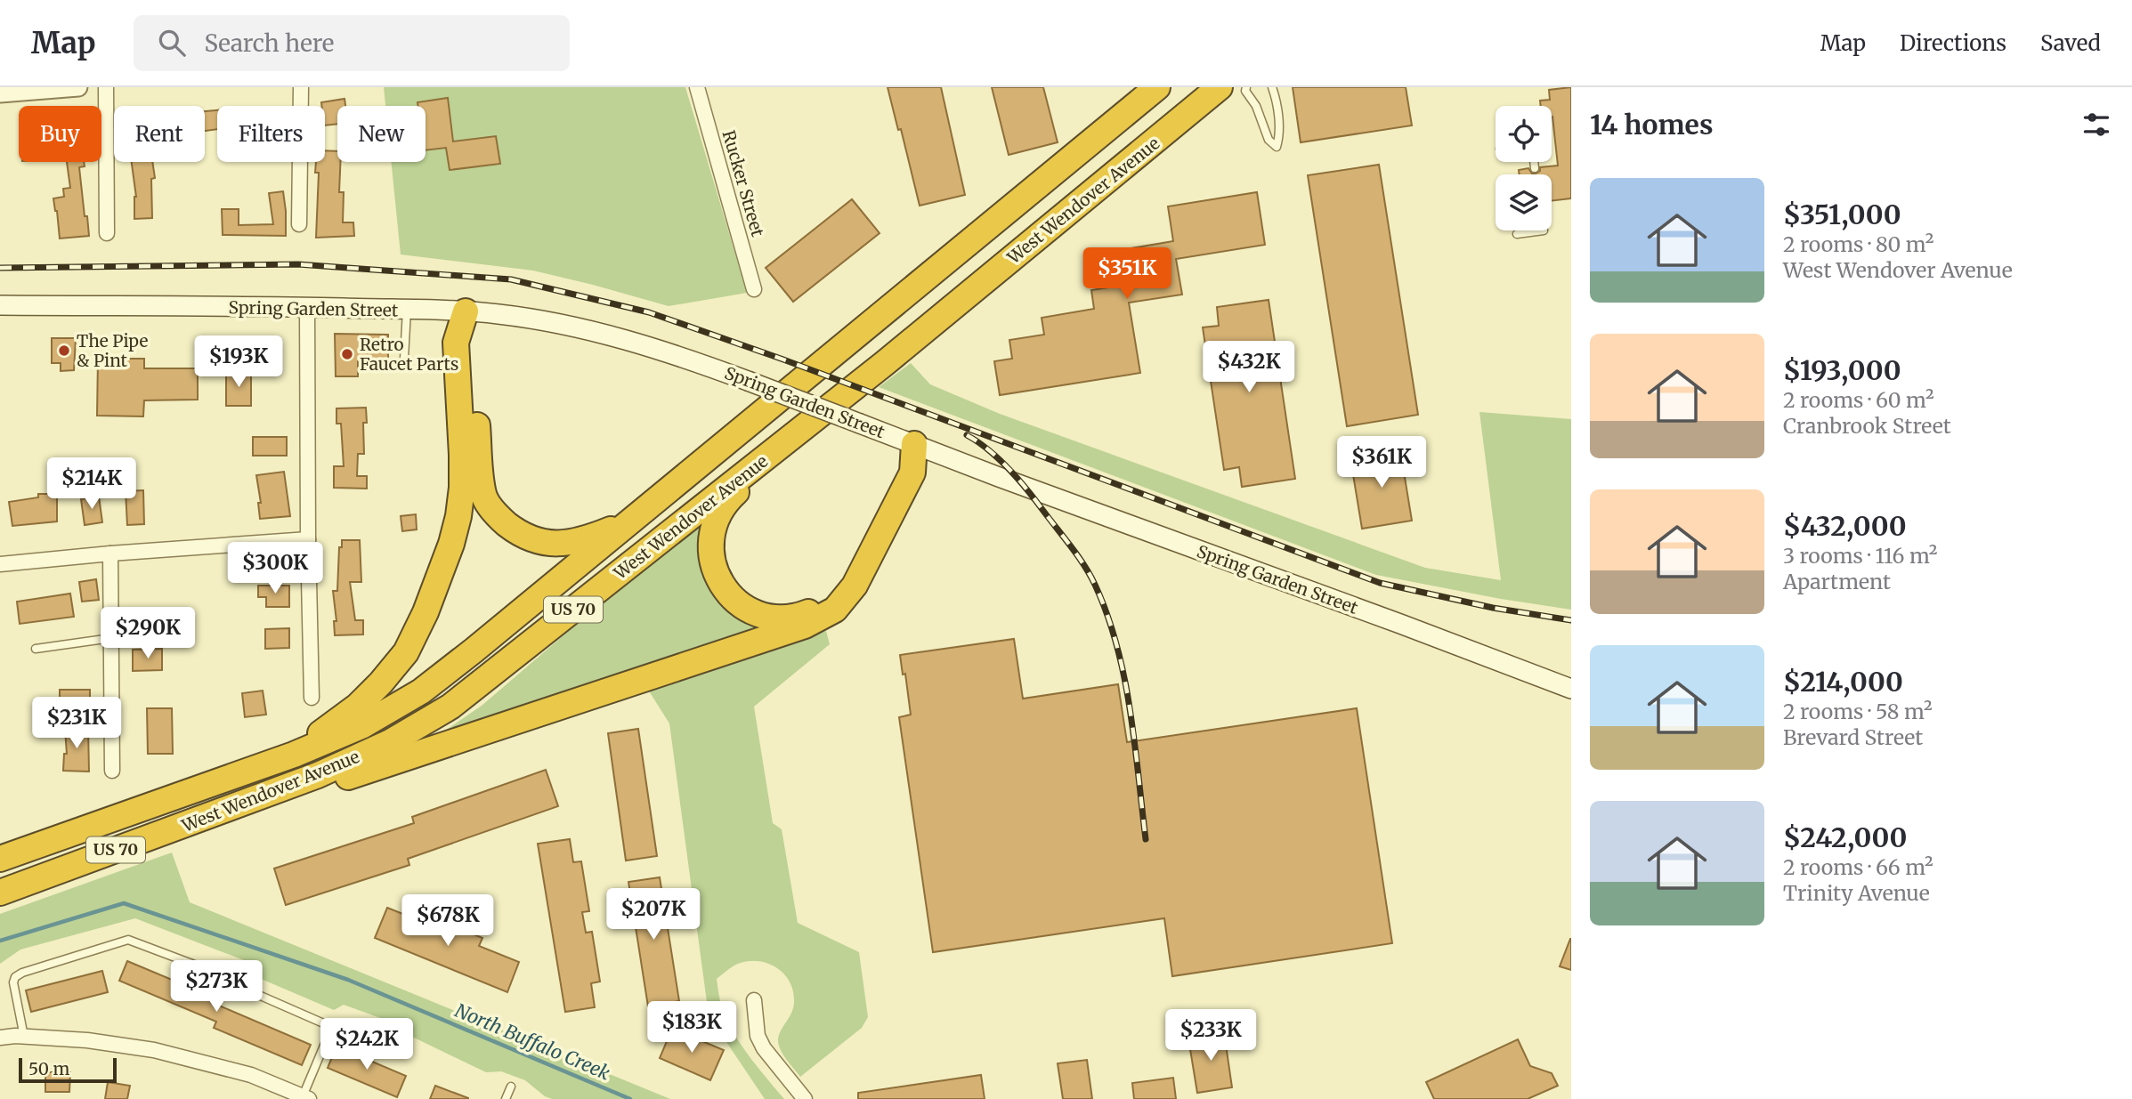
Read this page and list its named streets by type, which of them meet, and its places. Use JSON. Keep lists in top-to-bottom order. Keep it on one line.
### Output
{"streets":{"highway":["West Wendover Avenue","US 70"],"main road":["Spring Garden Street"],"street":["Rucker Street"]},"water":["North Buffalo Creek"],"places":["The Pipe & Pint","Retro Faucet Parts"],"scale_bar":"50 m","page":{"header":"Map","search":"Search here","nav":["Map","Directions","Saved"],"heading":"14 homes","chip":["Buy","Rent","Filters","New"],"list":[{"name":"$351,000","note":"2 rooms · 80 m² · West Wendover Avenue"},{"name":"$193,000","note":"2 rooms · 60 m² · Cranbrook Street"},{"name":"$432,000","note":"3 rooms · 116 m² · Apartment"},{"name":"$214,000","note":"2 rooms · 58 m² · Brevard Street"},{"name":"$242,000","note":"2 rooms · 66 m² · Trinity Avenue"}],"price":["$351K","$193K","$432K","$361K","$214K","$300K","$290K","$231K","$207K","$678K","$273K","$183K","$233K","$242K"],"scale":"50 m"}}
